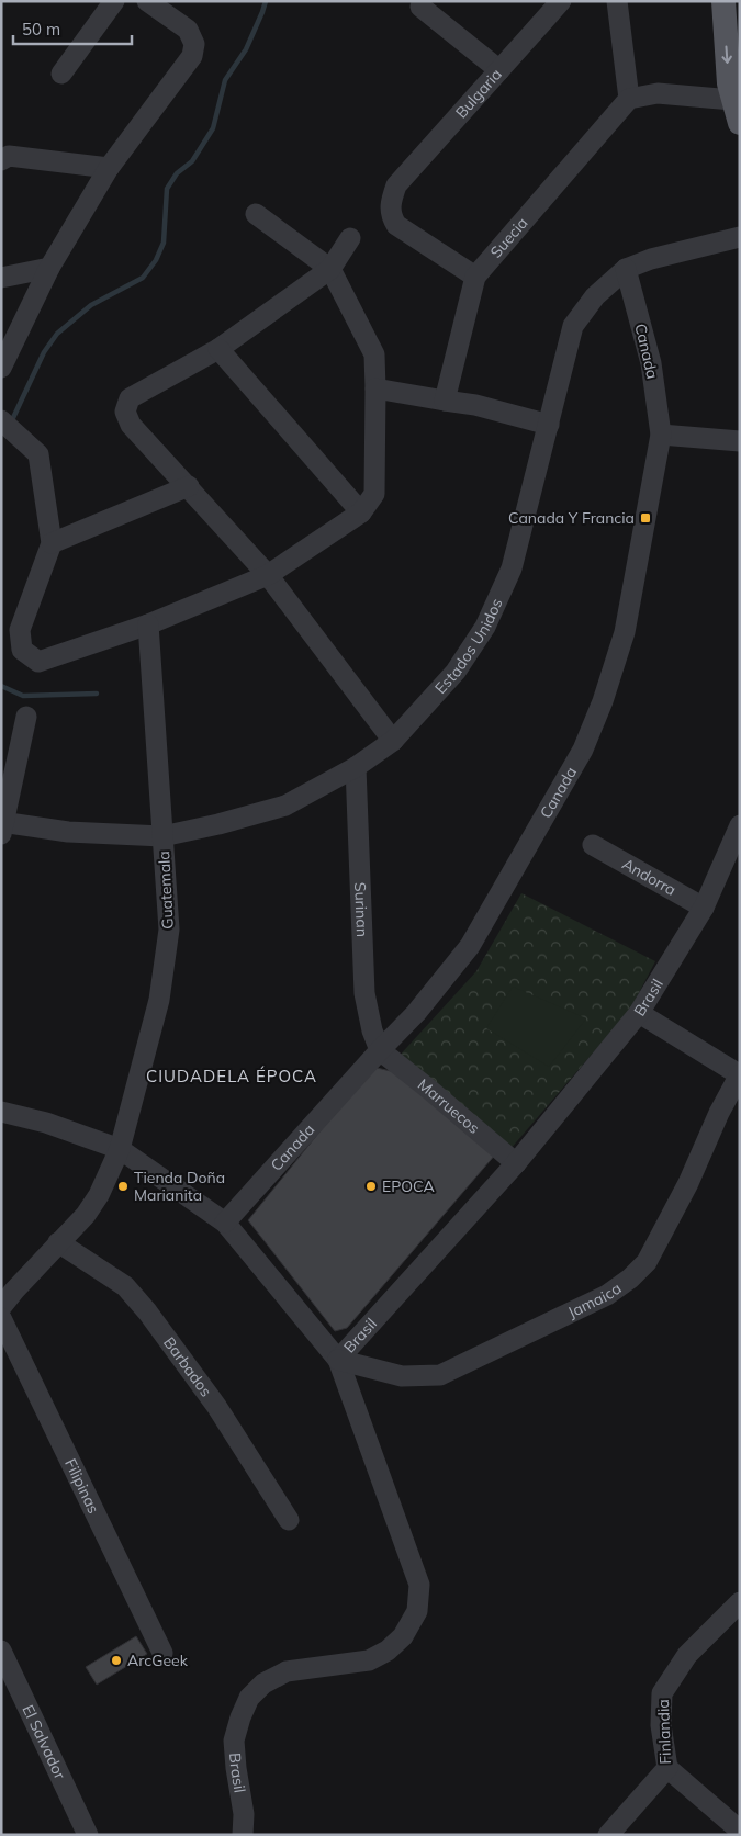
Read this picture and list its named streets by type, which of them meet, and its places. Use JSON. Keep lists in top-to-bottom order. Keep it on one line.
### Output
{"streets":{"street":["Bulgaria","Suecia","Canada","Estados Unidos","Andorra","Guatemala","Surinan","Brasil","Marruecos","Jamaica","Barbados","Filipinas","Finlandia","El Salvador"]},"crossings":[["Bulgaria","Suecia"],["Canada","Estados Unidos"],["Canada","Surinan"],["Canada","Marruecos"],["Estados Unidos","Guatemala"],["Estados Unidos","Surinan"],["Andorra","Brasil"],["Guatemala","Barbados"],["Surinan","Marruecos"],["Brasil","Marruecos"],["Brasil","Jamaica"]],"districts":["CIUDADELA ÉPOCA"],"places":{"transit":["Canada Y Francia"],"other":["Tienda Doña Marianita","EPOCA","ArcGeek"]},"scale_bar":"50 m"}
